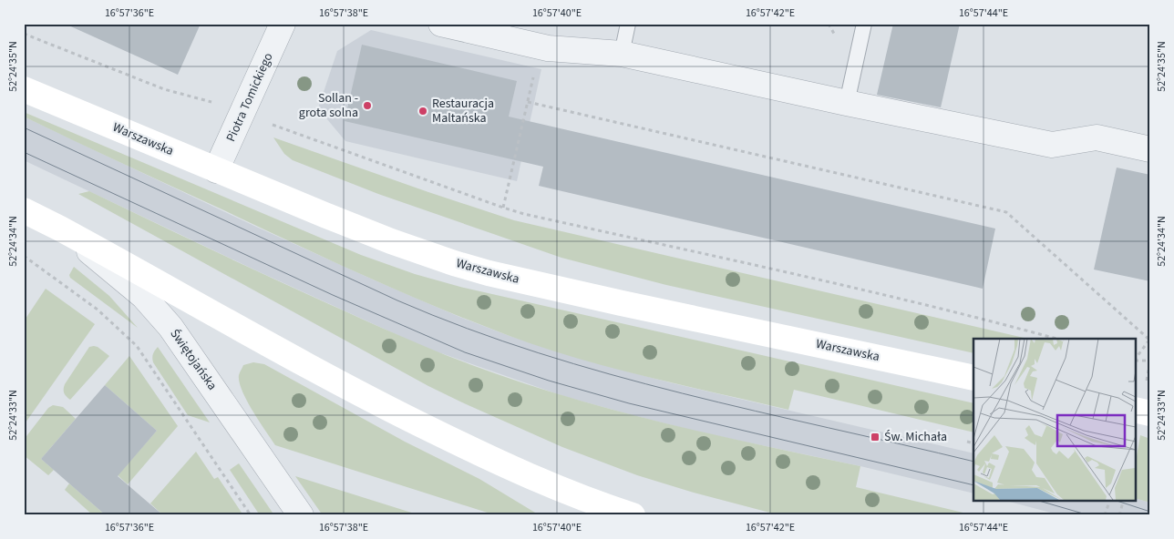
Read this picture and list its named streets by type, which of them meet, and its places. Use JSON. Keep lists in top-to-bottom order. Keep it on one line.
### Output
{"streets":{"main road":["Warszawska"],"street":["Piotra Tomickiego","Świętojańska"]},"crossings":[["Piotra Tomickiego","Warszawska"]],"places":{"other":["Sollan - grota solna","Restauracja Maltańska"],"transit":["Św. Michała"]},"coordinates":["16°57'36\"E","16°57'38\"E","16°57'40\"E","16°57'42\"E","16°57'44\"E","52°24'35\"N","52°24'34\"N","52°24'33\"N"]}
